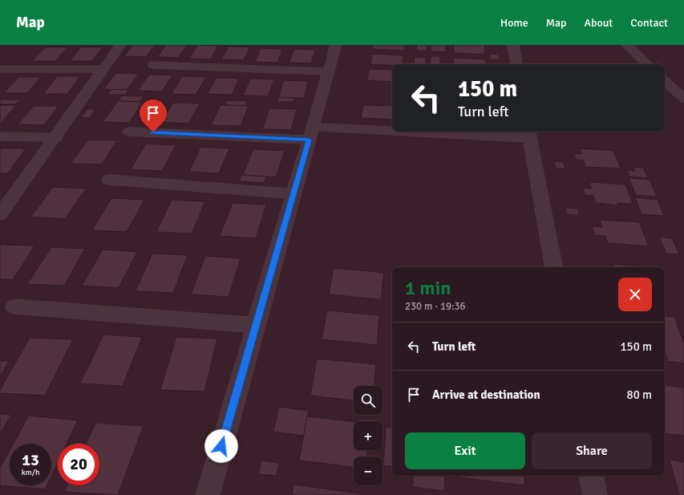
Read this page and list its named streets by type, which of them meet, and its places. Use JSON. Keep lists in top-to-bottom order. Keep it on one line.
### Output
{"page":{"header":"Map","nav":["Home","Map","About","Contact"],"turn":["150 m","Turn left"],"heading":["1 min","230 m · 19:36"],"list":[{"name":"Turn left","value":"150 m"},{"name":"Arrive at destination","value":"80 m"}],"map_buttons":["+","−"],"buttons":["Exit","Share"],"speed":"13 km/h","limit":"20"}}
